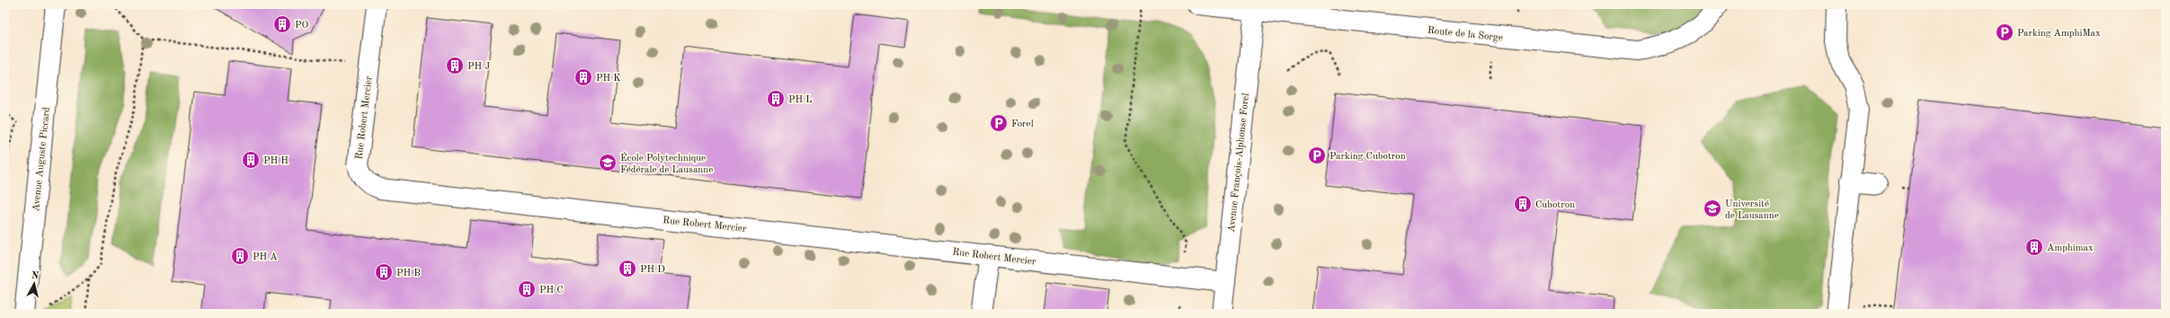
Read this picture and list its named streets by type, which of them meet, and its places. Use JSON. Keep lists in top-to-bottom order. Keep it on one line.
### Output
{"streets":{"street":["Route de la Sorge","Rue Robert Mercier","Avenue Auguste Piccard","Avenue François-Alphonse Forel"]},"crossings":[["Route de la Sorge","Avenue François-Alphonse Forel"],["Rue Robert Mercier","Avenue François-Alphonse Forel"]],"places":{"building":["PO","PH J","PH K","PH L","PH H","Cubotron","Amphimax","PH A","PH D","PH B","PH C"],"parking":["Parking AmphiMax","Forel","Parking Cubotron"],"school or university":["École Polytechnique Fédérale de Lausanne","Université de Lausanne"]},"north":"top"}
